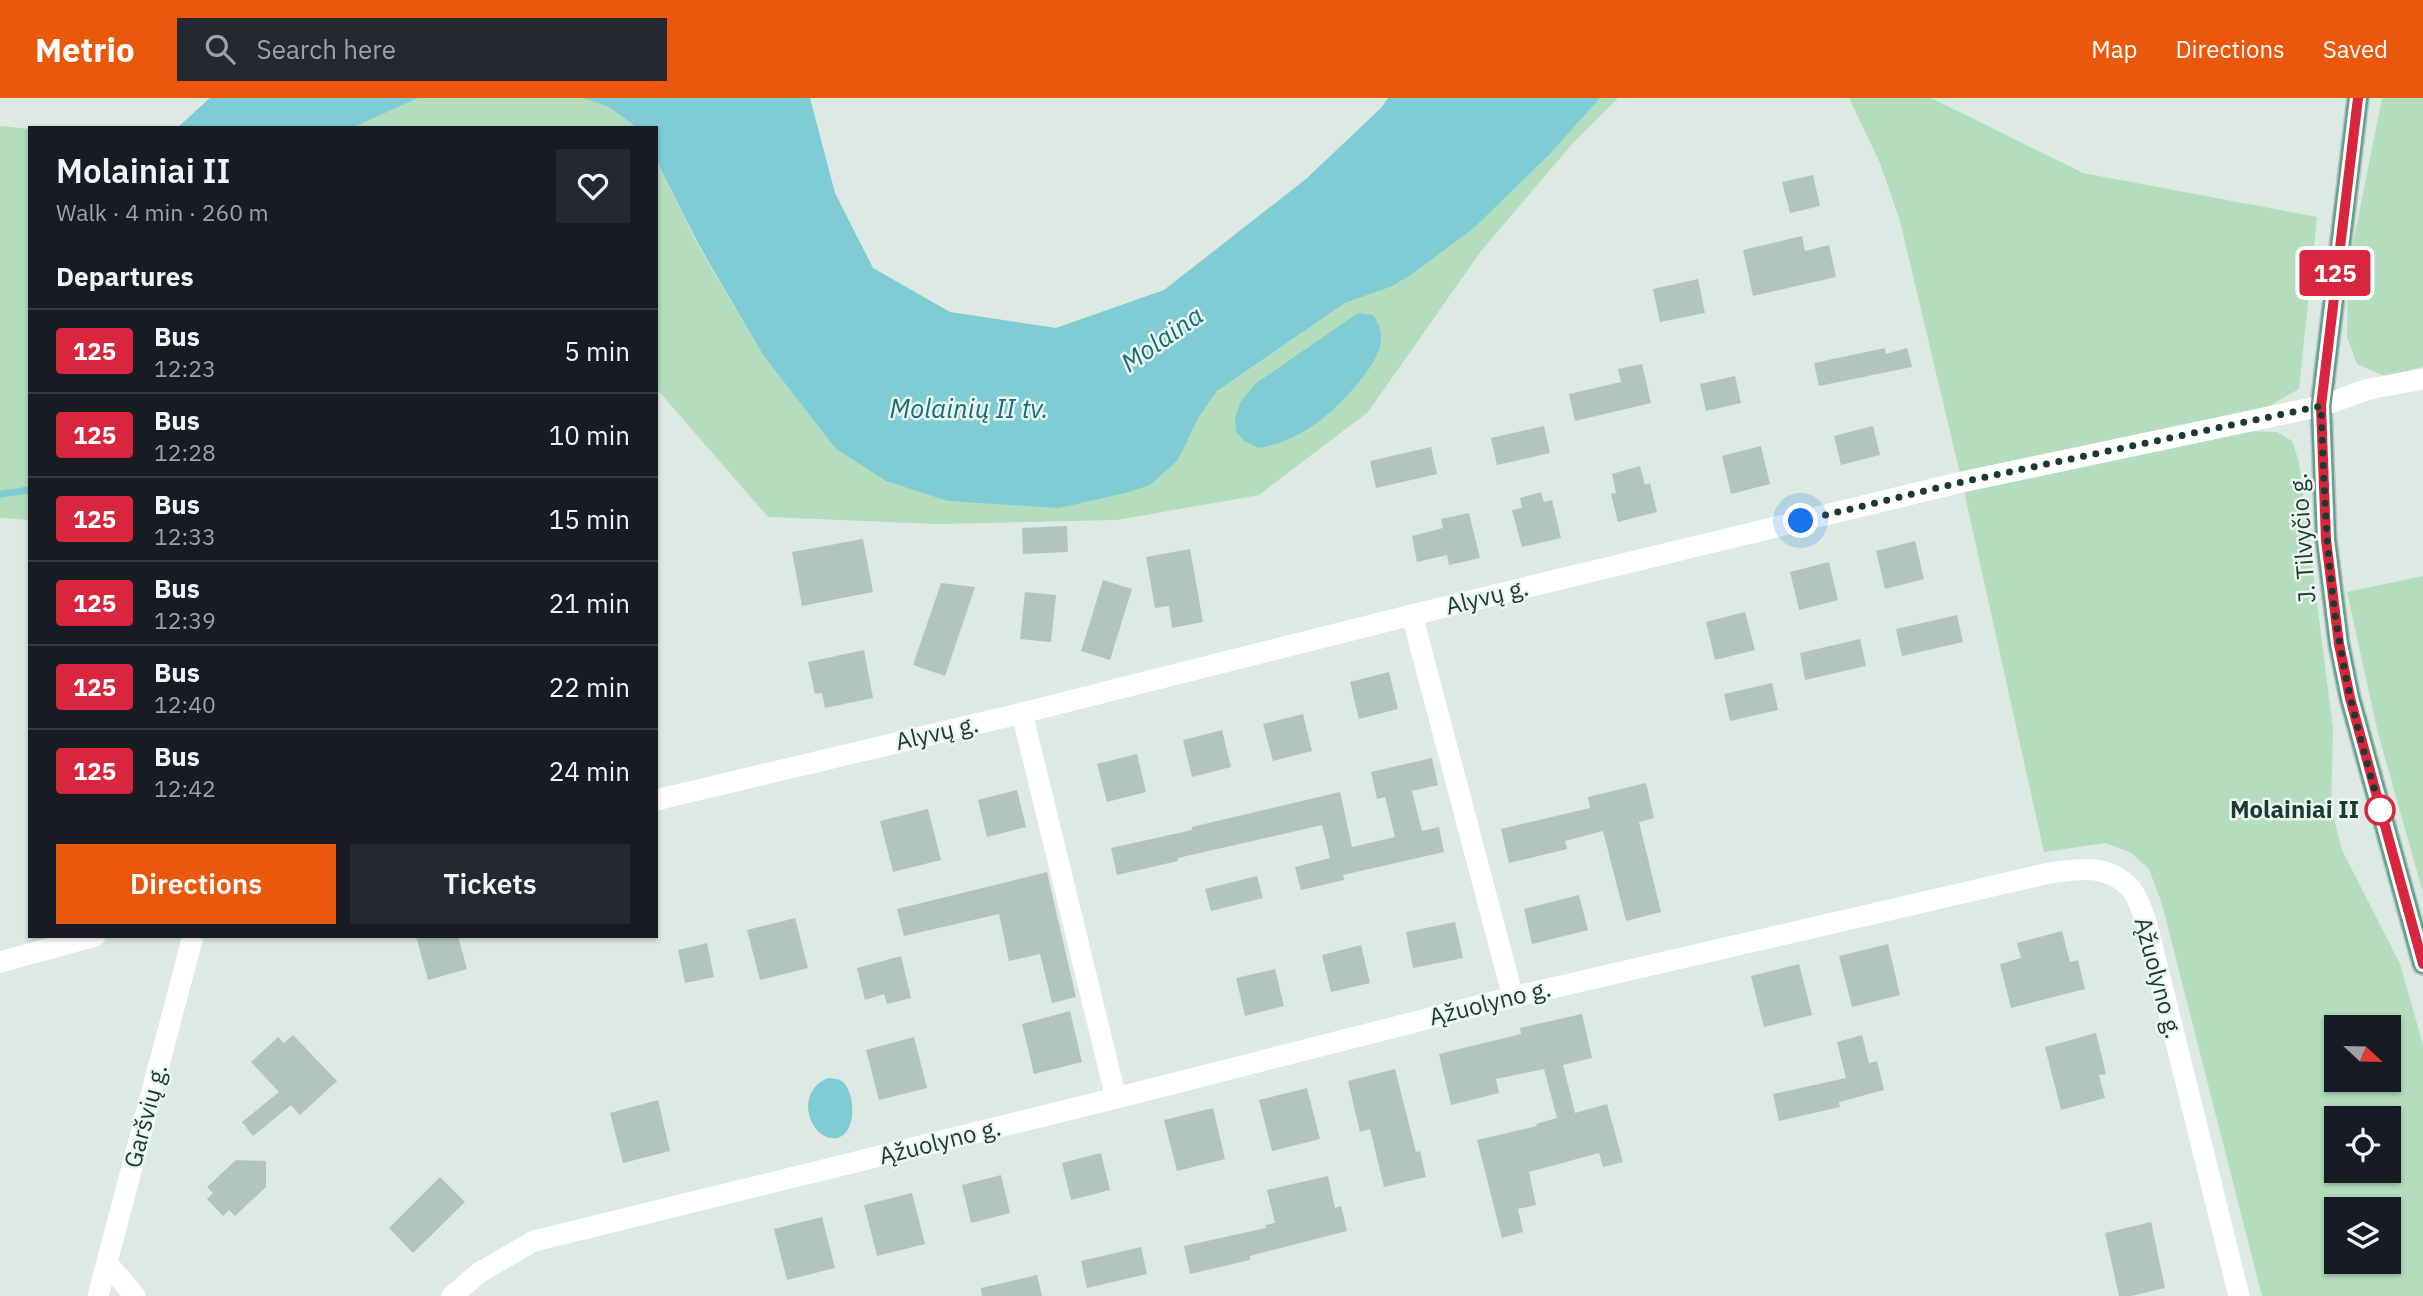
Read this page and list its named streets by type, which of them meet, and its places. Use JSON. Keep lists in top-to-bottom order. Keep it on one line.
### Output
{"streets":{"main road":["J. Tilvyčio g."],"street":["Alyvų g.","Ąžuolyno g.","Garšvių g."]},"crossings":[["J. Tilvyčio g.","Alyvų g."]],"water":["Molaina","Molainių II tv."],"places":["Molainiai II"],"lines":["bus line 125"],"north":"right","page":{"header":"Metrio","search":"Search here","nav":["Map","Directions","Saved"],"on_map":"125","heading":[["Molainiai II","Walk · 4 min · 260 m"],"Departures"],"list":[{"mark":"125","name":"Bus","note":"12:23","value":"5 min"},{"mark":"125","name":"Bus","note":"12:28","value":"10 min"},{"mark":"125","name":"Bus","note":"12:33","value":"15 min"},{"mark":"125","name":"Bus","note":"12:39","value":"21 min"},{"mark":"125","name":"Bus","note":"12:40","value":"22 min"},{"mark":"125","name":"Bus","note":"12:42","value":"24 min"}],"buttons":["Directions","Tickets"]}}
